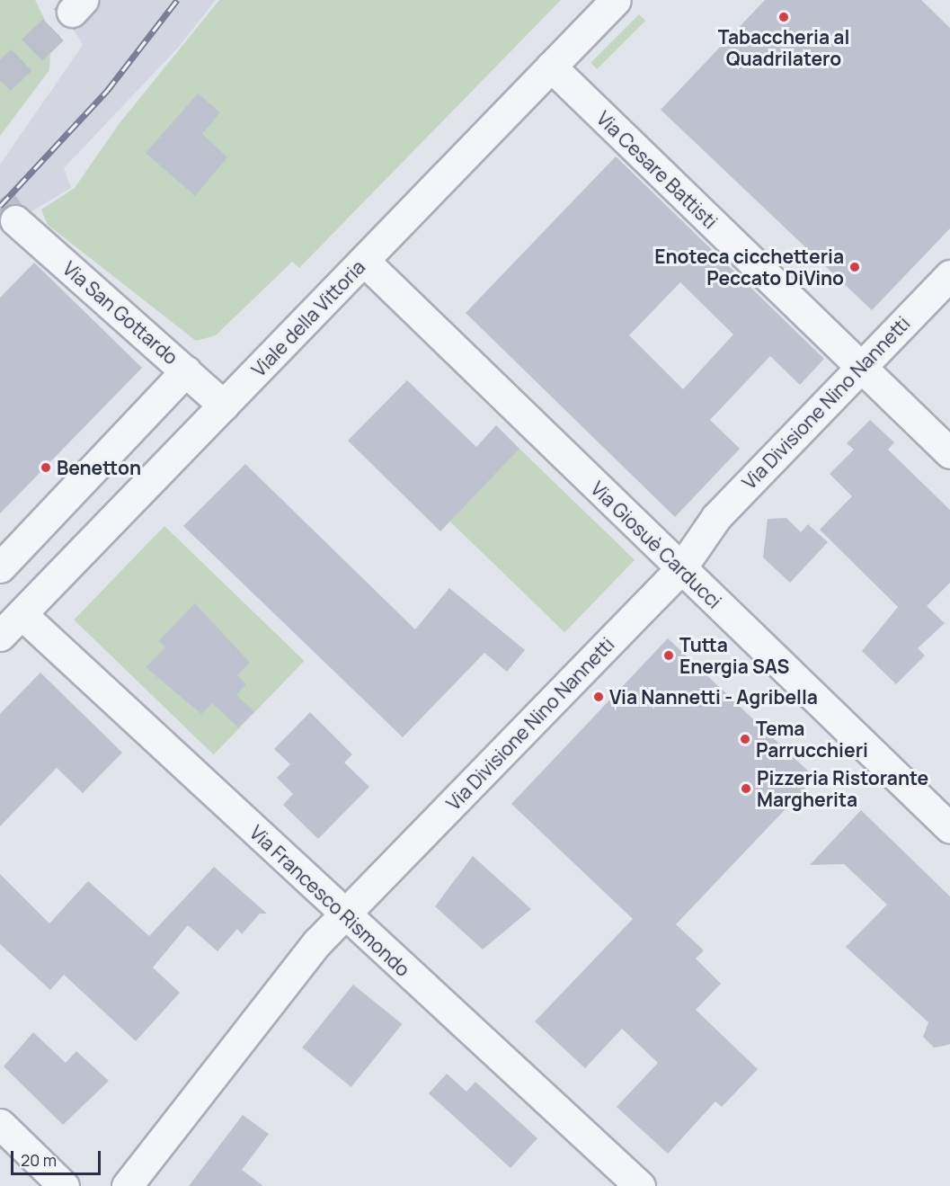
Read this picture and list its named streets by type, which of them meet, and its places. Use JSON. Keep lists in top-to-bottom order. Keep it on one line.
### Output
{"streets":{"street":["Via Cesare Battisti","Via San Gottardo","Viale della Vittoria","Via Divisione Nino Nannetti","Via Giosuè Carducci","Via Francesco Rismondo"]},"crossings":[["Via Cesare Battisti","Viale della Vittoria"],["Via Cesare Battisti","Via Divisione Nino Nannetti"],["Via San Gottardo","Viale della Vittoria"],["Viale della Vittoria","Via Giosuè Carducci"],["Viale della Vittoria","Via Francesco Rismondo"],["Via Divisione Nino Nannetti","Via Giosuè Carducci"],["Via Divisione Nino Nannetti","Via Francesco Rismondo"]],"places":["Tabaccheria al Quadrilatero","Enoteca cicchetteria Peccato DiVino","Benetton","Tutta Energia SAS","Via Nannetti - Agribella","Tema Parrucchieri","Pizzeria Ristorante Margherita"],"scale_bar":"20 m"}
